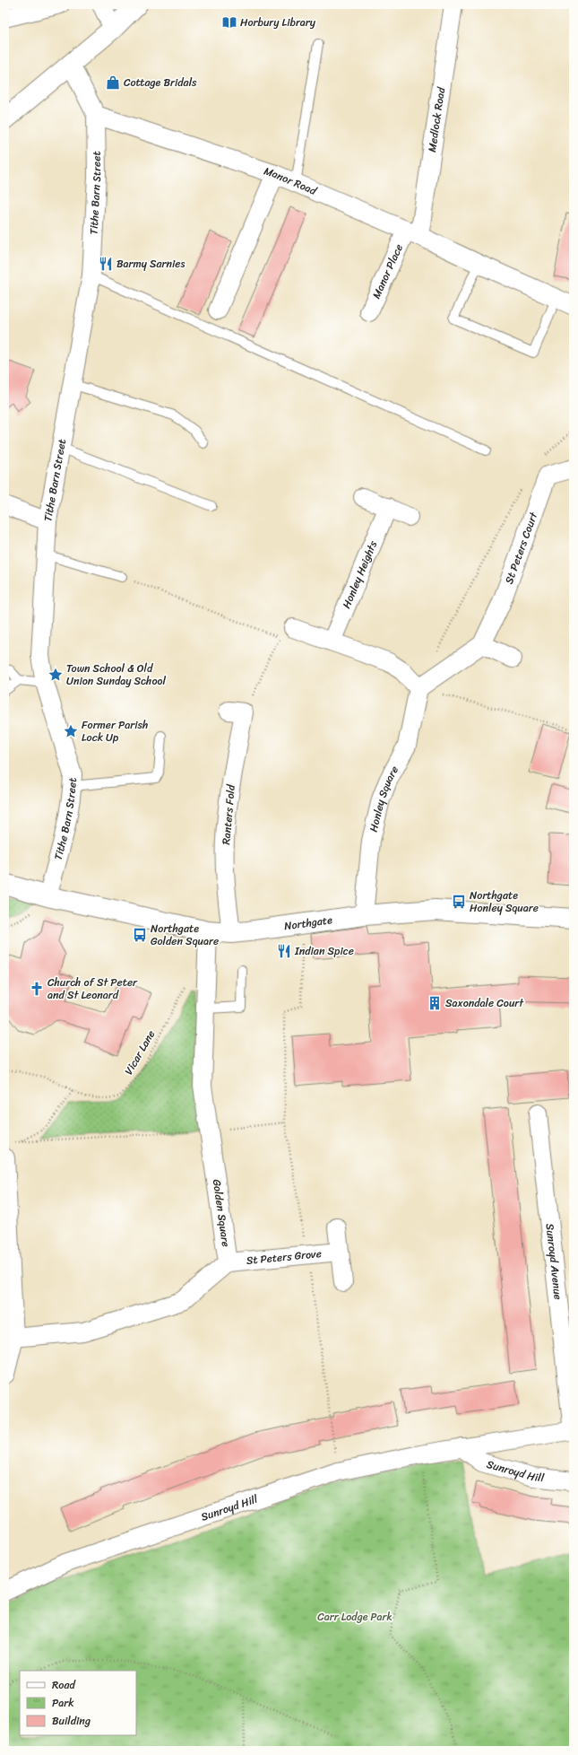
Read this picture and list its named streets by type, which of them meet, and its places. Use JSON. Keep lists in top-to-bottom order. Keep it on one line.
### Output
{"streets":{"street":["Medlock Road","Manor Road","Tithe Barn Street","Manor Place","St Peters Court","Honley Heights","Honley Square","Ranters Fold","Northgate","Golden Square","St Peters Grove","Sunroyd Avenue","Sunroyd Hill"],"path":["Vicar Lane"]},"crossings":[["Medlock Road","Manor Road"],["Medlock Road","Manor Place"],["Manor Road","Tithe Barn Street"],["Manor Road","Manor Place"],["Tithe Barn Street","Northgate"],["Honley Square","Northgate"],["Ranters Fold","Northgate"],["Northgate","Golden Square"],["Vicar Lane","Golden Square"],["Golden Square","St Peters Grove"],["Sunroyd Avenue","Sunroyd Hill"]],"parks":["Carr Lodge Park"],"places":{"library":["Horbury Library"],"shop":["Cottage Bridals"],"restaurant":["Barmy Sarnies","Indian Spice"],"place":["Town School & Old Union Sunday School","Former Parish Lock Up"],"bus stop":["Northgate Honley Square","Northgate Golden Square"],"church":["Church of St Peter and St Leonard"],"building":["Saxondale Court"]},"legend":["Road","Park","Building"]}
